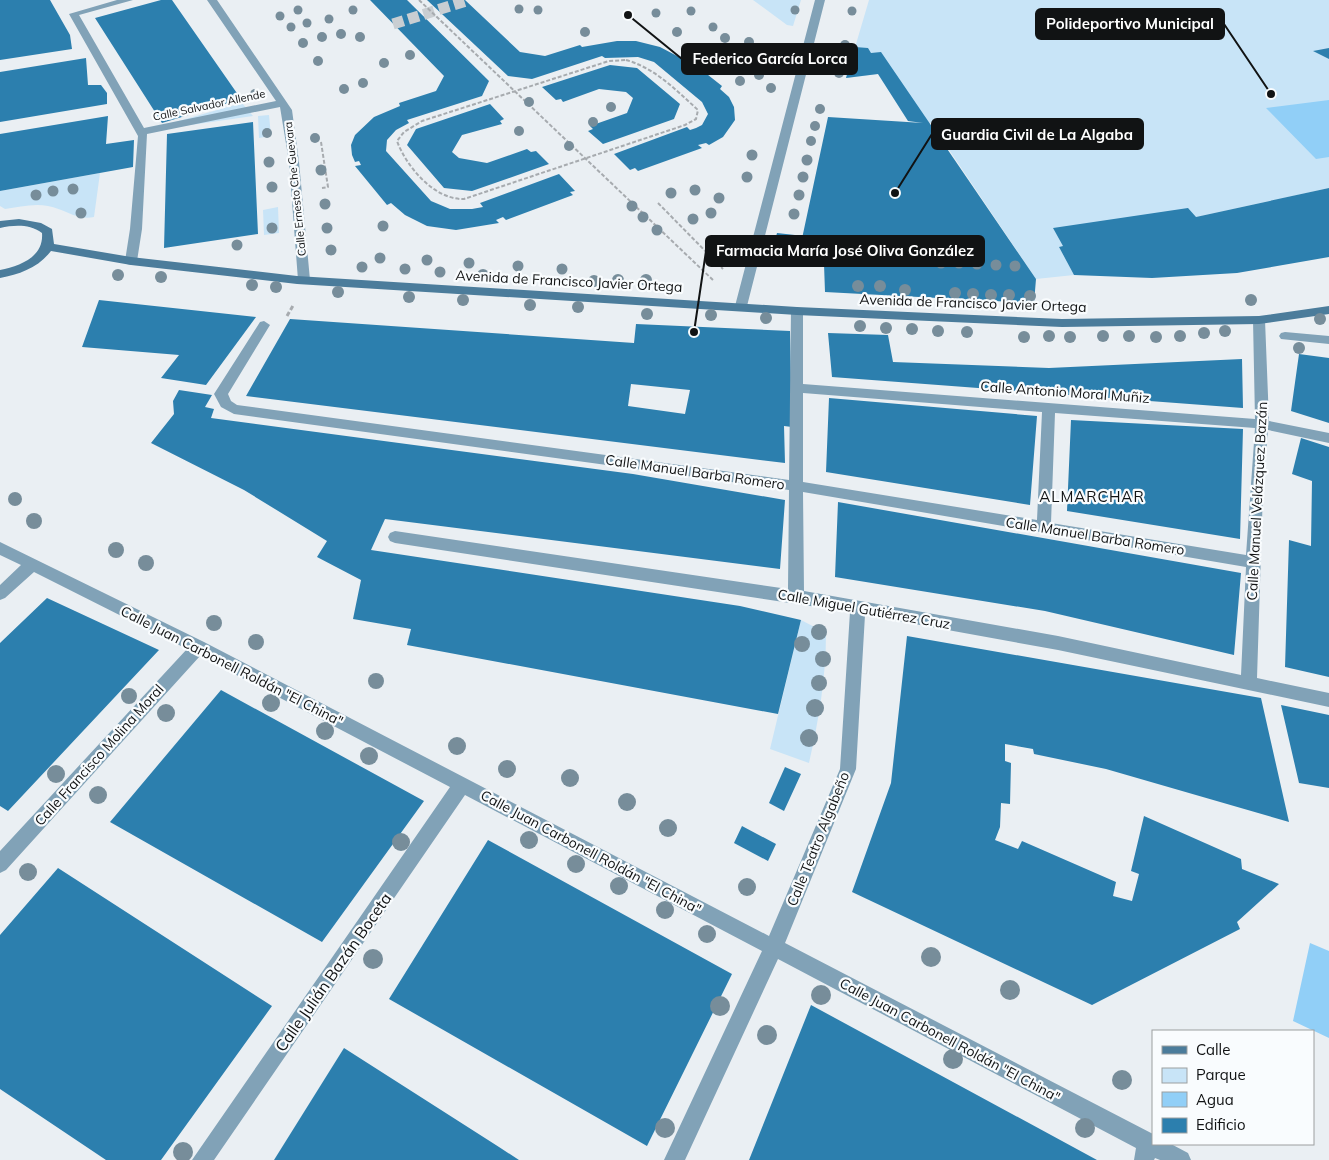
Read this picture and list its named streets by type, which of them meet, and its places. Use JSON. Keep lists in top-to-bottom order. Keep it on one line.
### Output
{"streets":{"street":["Calle Salvador Allende","Calle Ernesto Che Guevara","Avenida de Francisco Javier Ortega","Calle Antonio Moral Muñiz","Calle Manuel Barba Romero","Calle Manuel Velázquez Bazán","Calle Miguel Gutiérrez Cruz","Calle Juan Carbonell Roldán \"El China\"","Calle Francisco Molina Moral","Calle Teatro Algabeño","Calle Julián Bazán Boceta"]},"crossings":[["Calle Salvador Allende","Calle Ernesto Che Guevara"],["Calle Ernesto Che Guevara","Avenida de Francisco Javier Ortega"],["Avenida de Francisco Javier Ortega","Calle Manuel Velázquez Bazán"],["Calle Antonio Moral Muñiz","Calle Manuel Velázquez Bazán"],["Calle Manuel Barba Romero","Calle Manuel Velázquez Bazán"],["Calle Manuel Velázquez Bazán","Calle Miguel Gutiérrez Cruz"],["Calle Miguel Gutiérrez Cruz","Calle Teatro Algabeño"],["Calle Juan Carbonell Roldán \"El China\"","Calle Francisco Molina Moral"],["Calle Juan Carbonell Roldán \"El China\"","Calle Teatro Algabeño"],["Calle Juan Carbonell Roldán \"El China\"","Calle Julián Bazán Boceta"]],"districts":["ALMARCHAR"],"places":["Federico García Lorca","Polideportivo Municipal","Guardia Civil de La Algaba","Farmacia María José Oliva González"],"legend":["Calle","Parque","Agua","Edificio"]}
